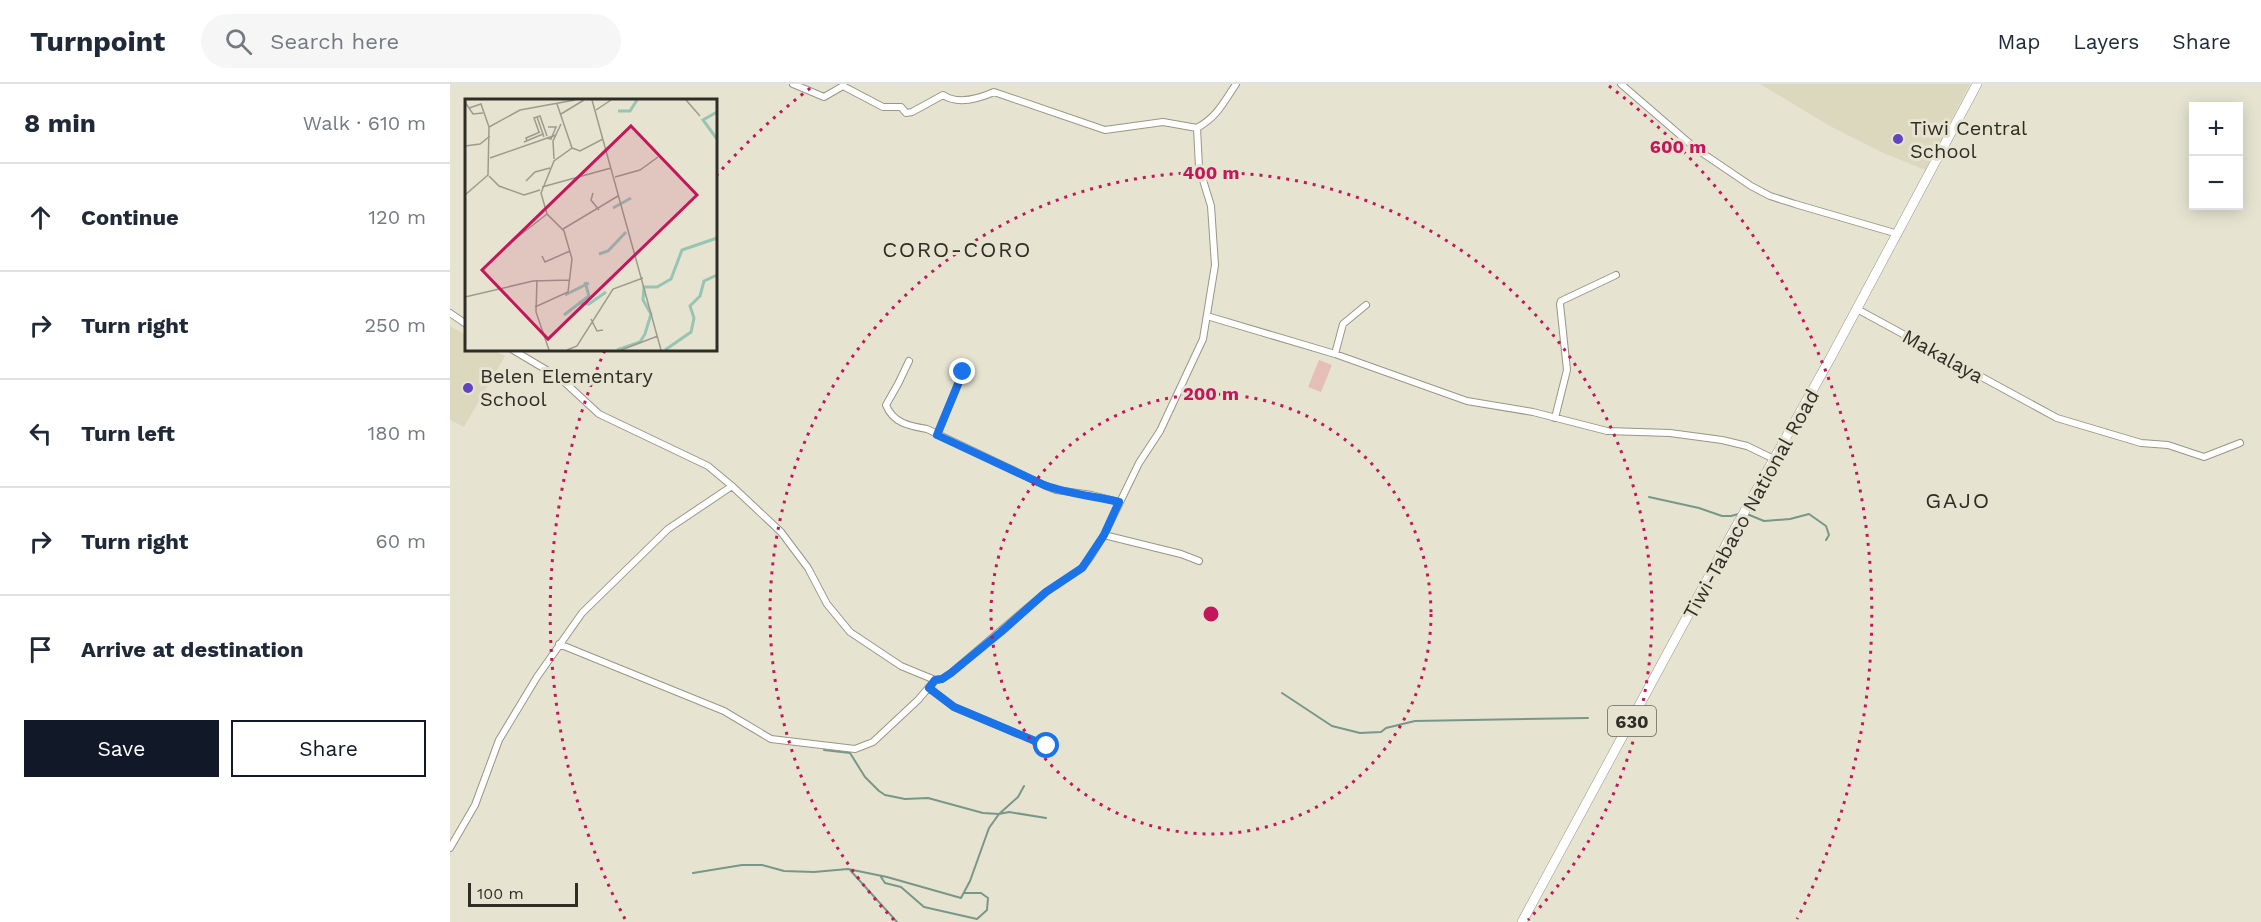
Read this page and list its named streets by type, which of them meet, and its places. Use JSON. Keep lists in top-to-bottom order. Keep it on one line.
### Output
{"streets":{"main road":["Tiwi-Tabaco National Road","630"],"street":["Makalaya"]},"crossings":[["Makalaya","Tiwi-Tabaco National Road"]],"districts":["CORO-CORO","GAJO"],"places":["Tiwi Central School","Belen Elementary School"],"scale_bar":"100 m","page":{"header":"Turnpoint","search":"Search here","nav":["Map","Layers","Share"],"heading":["8 min","Walk · 610 m"],"map_buttons":["+","−"],"list":[["Continue","120 m"],["Turn right","250 m"],["Turn left","180 m"],["Turn right","60 m"],"Arrive at destination"],"buttons":["Save","Share"],"scale":"100 m"},"rings":["600 m","400 m","200 m"]}
